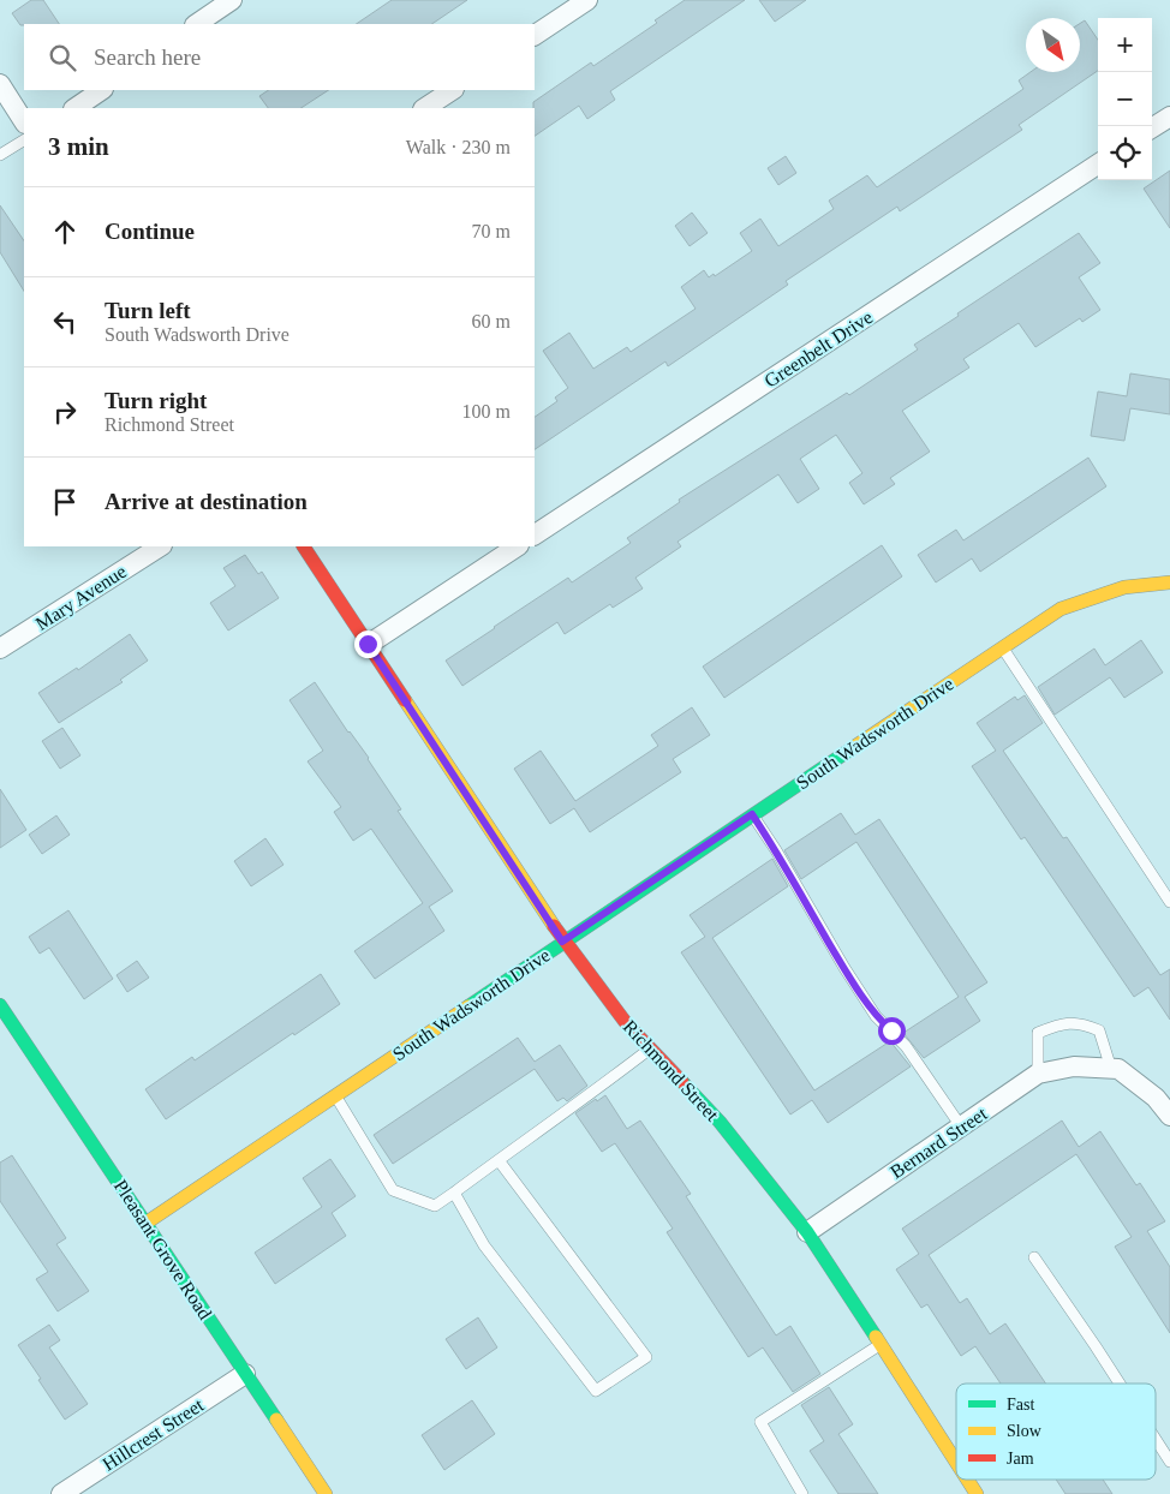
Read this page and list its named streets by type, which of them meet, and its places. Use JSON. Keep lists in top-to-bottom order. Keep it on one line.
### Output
{"streets":{"street":["Greenbelt Drive","Mary Avenue","South Wadsworth Drive","Richmond Street","Bernard Street","Pleasant Grove Road","Hillcrest Street"]},"crossings":[["South Wadsworth Drive","Richmond Street"],["South Wadsworth Drive","Pleasant Grove Road"],["Richmond Street","Bernard Street"],["Pleasant Grove Road","Hillcrest Street"]],"legend":["Fast","Slow","Jam"],"north":"bottom right","page":{"map_buttons":["+","−"],"search":"Search here","heading":["3 min","Walk · 230 m"],"list":[["Continue","70 m"],["Turn left","South Wadsworth Drive","60 m"],["Turn right","Richmond Street","100 m"],"Arrive at destination"]}}
